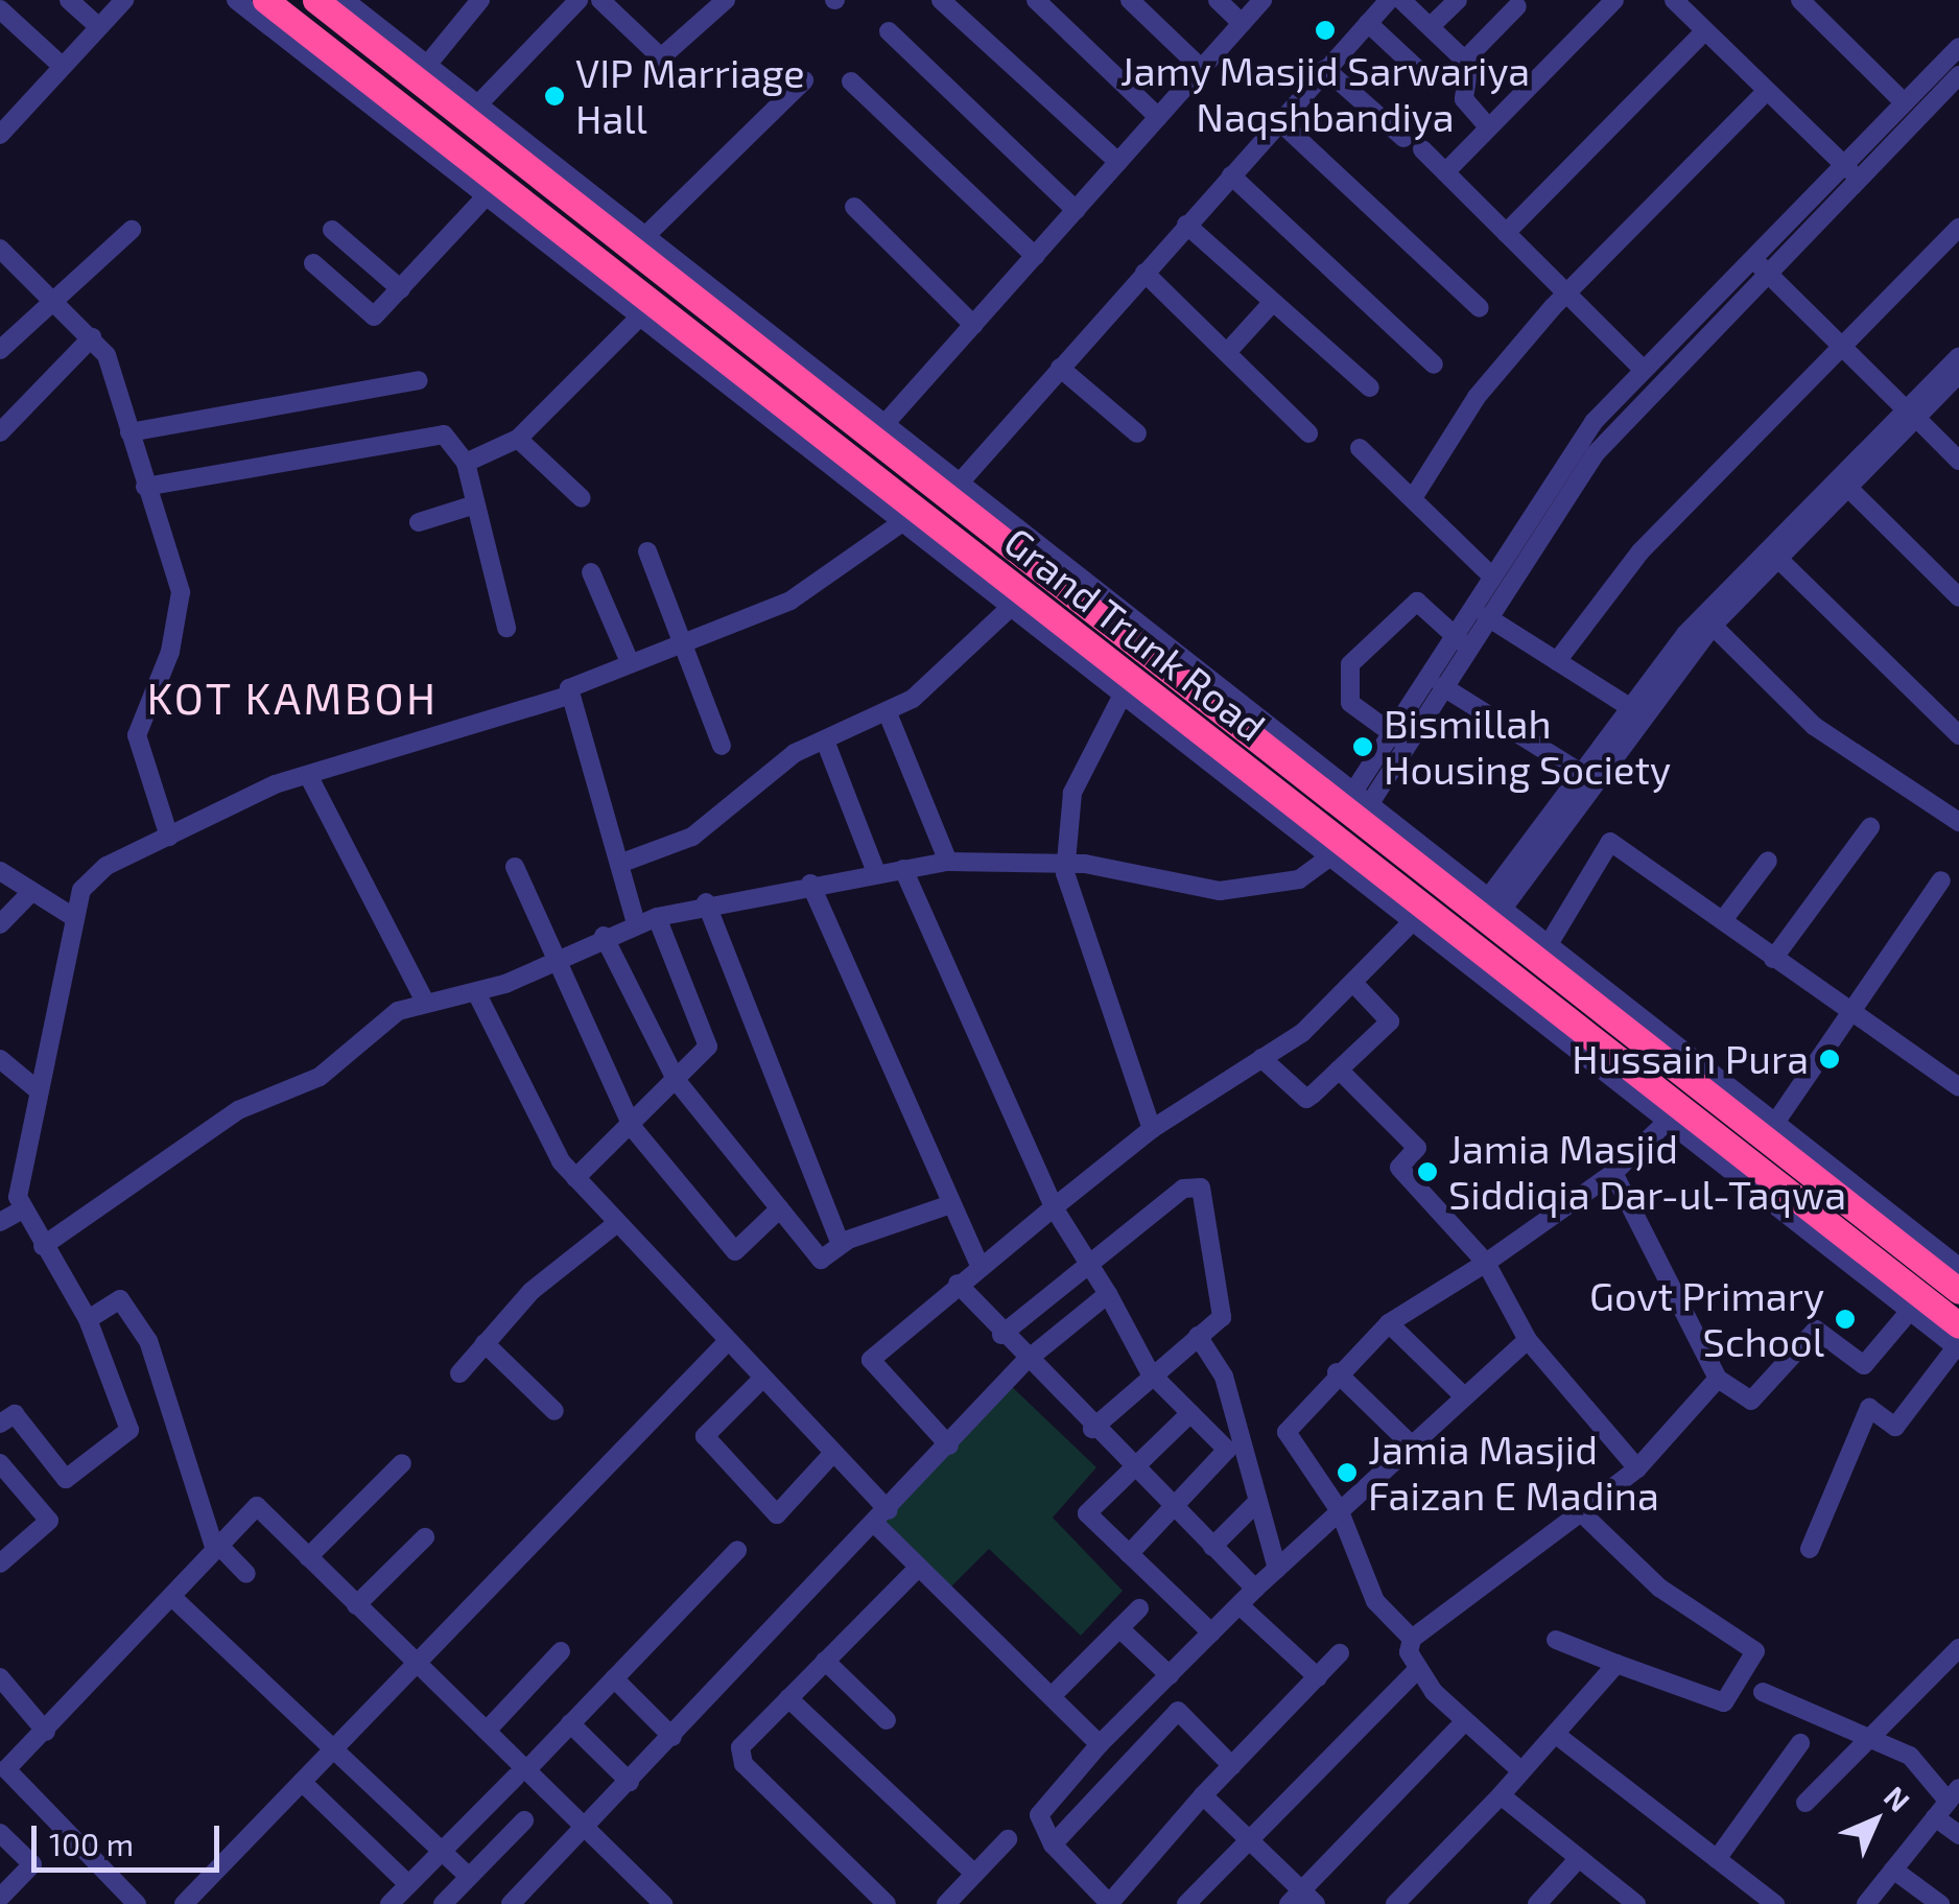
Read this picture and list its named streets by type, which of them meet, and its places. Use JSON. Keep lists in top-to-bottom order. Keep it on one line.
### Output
{"streets":{"highway":["Grand Trunk Road"]},"districts":["KOT KAMBOH"],"places":["Jamy Masjid Sarwariya Naqshbandiya","VIP Marriage Hall","Bismillah Housing Society","Hussain Pura","Jamia Masjid Siddiqia Dar-ul-Taqwa","Govt Primary School","Jamia Masjid Faizan E Madina"],"scale_bar":"100 m","north":"top right"}
